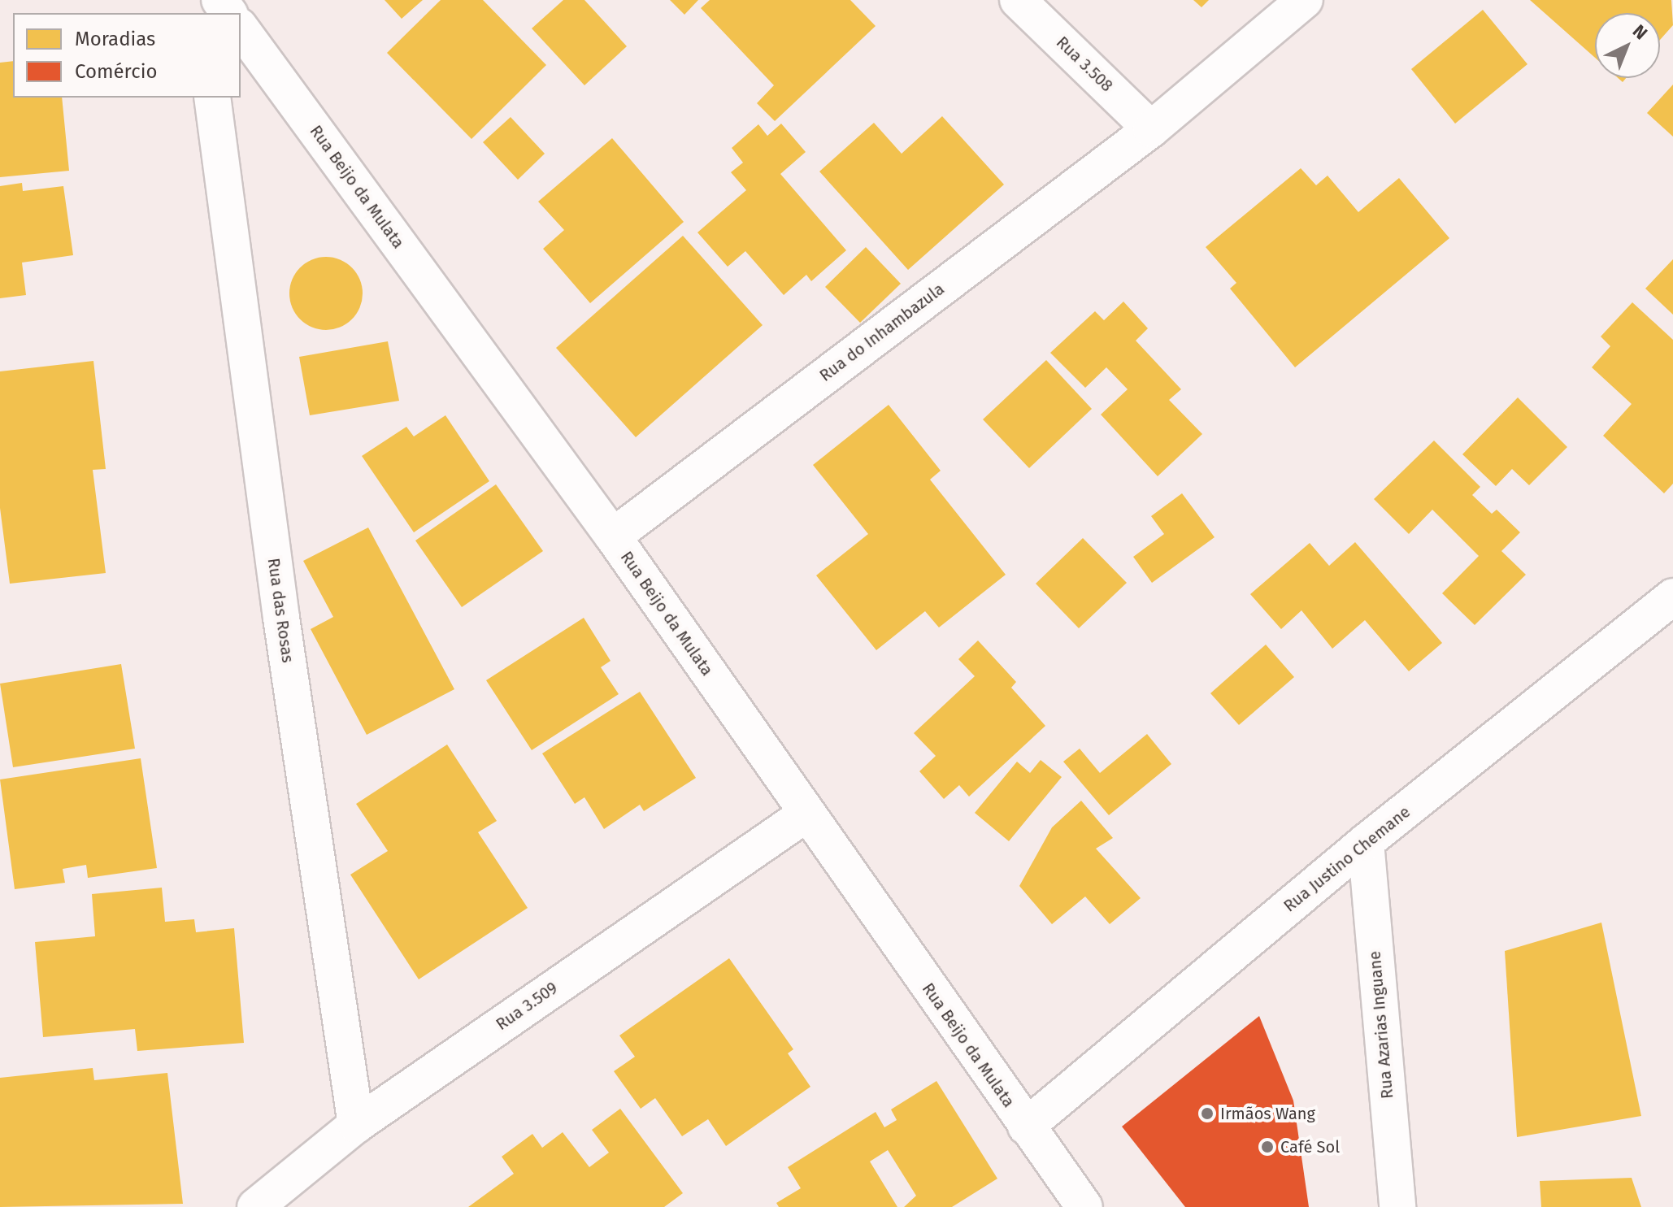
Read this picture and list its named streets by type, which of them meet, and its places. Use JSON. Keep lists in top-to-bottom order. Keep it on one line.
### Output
{"streets":{"street":["Rua 3.508","Rua Beijo da Mulata","Rua do Inhambazula","Rua das Rosas","Rua Justino Chemane","Rua 3.509","Rua Azarias Inguane"]},"crossings":[["Rua 3.508","Rua do Inhambazula"],["Rua Beijo da Mulata","Rua do Inhambazula"],["Rua Beijo da Mulata","Rua Justino Chemane"],["Rua Beijo da Mulata","Rua 3.509"],["Rua das Rosas","Rua 3.509"],["Rua Justino Chemane","Rua Azarias Inguane"]],"places":["Irmãos Wang","Café Sol"],"legend":["Moradias","Comércio"],"north":"top right"}
